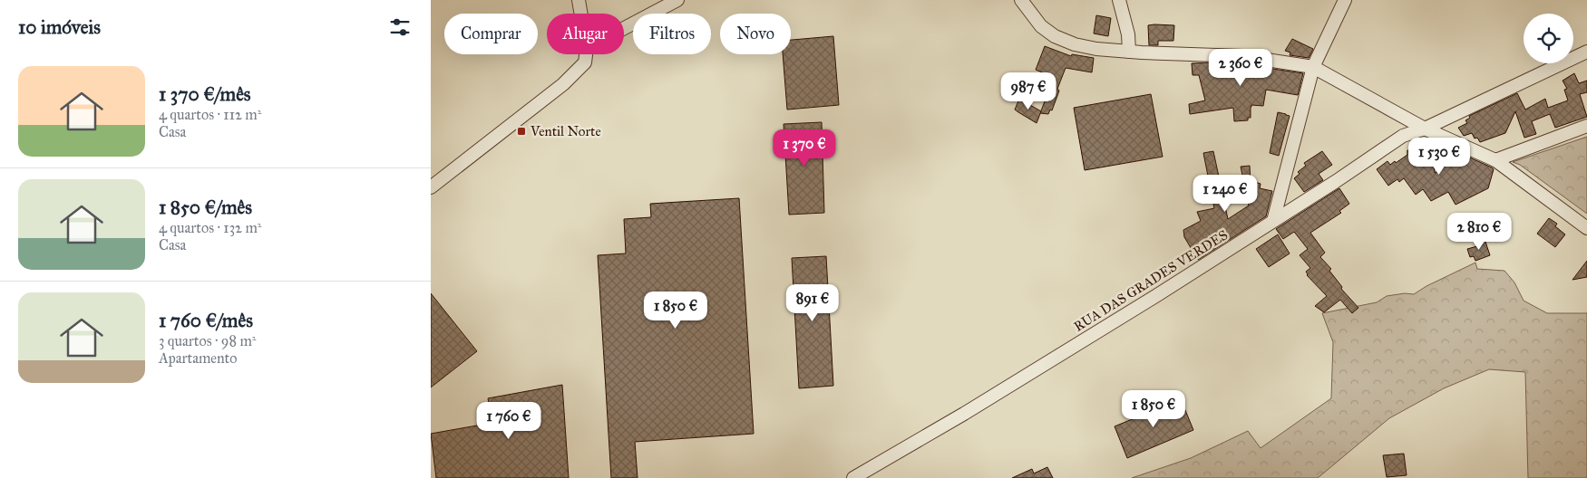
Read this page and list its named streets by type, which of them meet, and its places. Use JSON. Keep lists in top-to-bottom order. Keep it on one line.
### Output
{"streets":{"street":["RUA DAS GRADES VERDES"]},"places":{"transit":["Ventil Norte"]},"page":{"heading":"10 imóveis","chip":["Comprar","Alugar","Filtros","Novo"],"price":["2 360 €","987 €","1 370 €","1 530 €","1 240 €","2 810 €","891 €","1 850 €","1 850 €","1 760 €"],"list":[{"name":"1 370 €/mês","note":"4 quartos · 112 m² · Casa"},{"name":"1 850 €/mês","note":"4 quartos · 132 m² · Casa"},{"name":"1 760 €/mês","note":"3 quartos · 98 m² · Apartamento"}]}}
